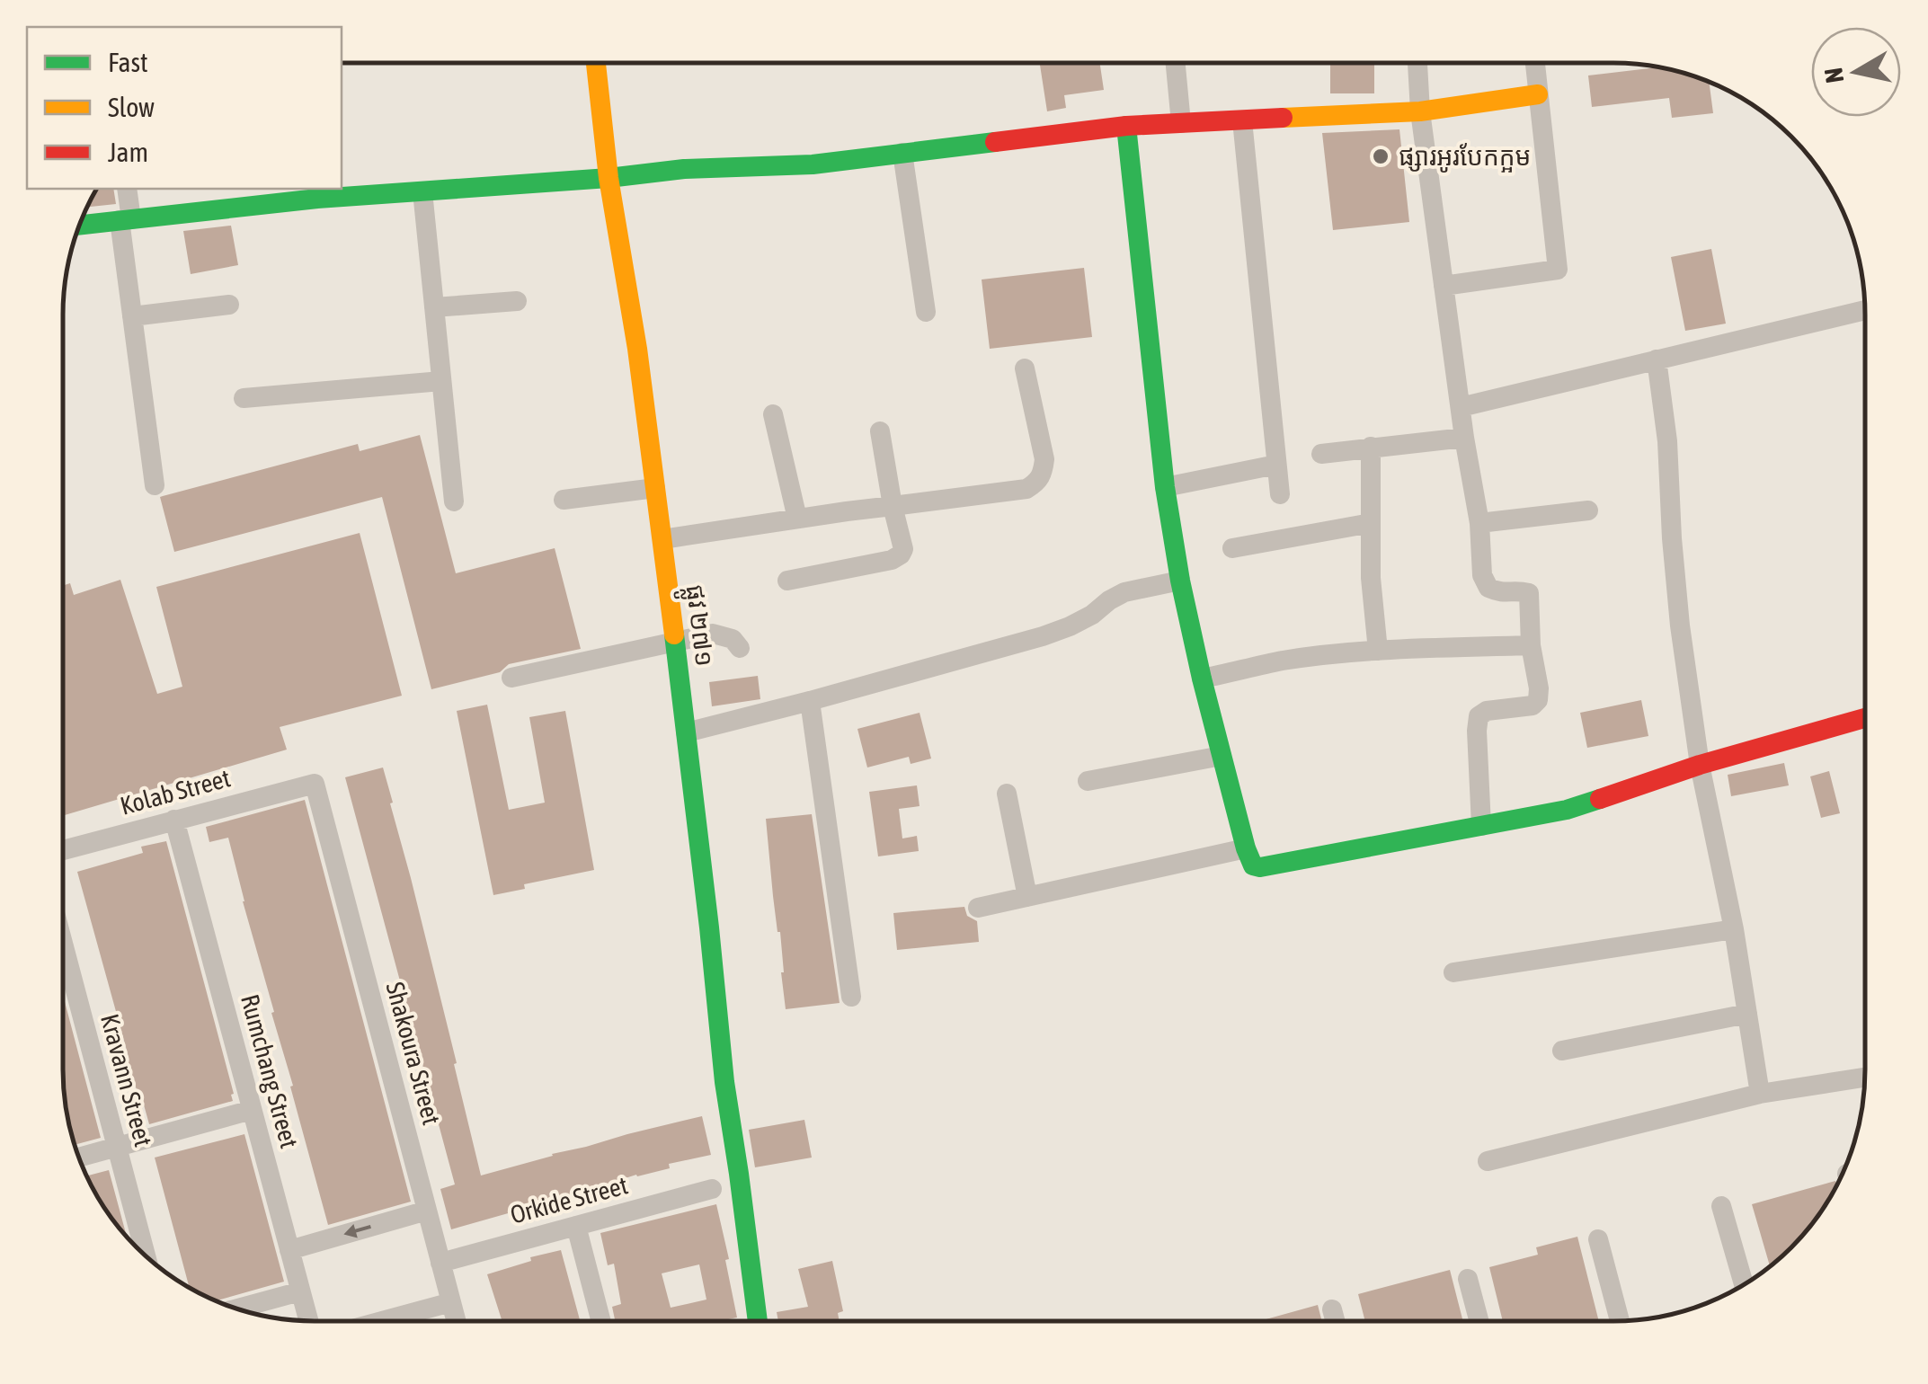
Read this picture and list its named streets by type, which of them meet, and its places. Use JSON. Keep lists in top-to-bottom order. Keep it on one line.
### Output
{"streets":{"street":["ផ្លូវ ២៧១","Kolab Street","Shakoura Street","Rumchang Street","Kravann Street","Orkide Street"]},"crossings":[["Kolab Street","Shakoura Street"],["Kolab Street","Rumchang Street"],["Shakoura Street","Orkide Street"]],"places":["ផ្សារអូរបែកក្អម"],"legend":["Fast","Slow","Jam"],"north":"left"}
